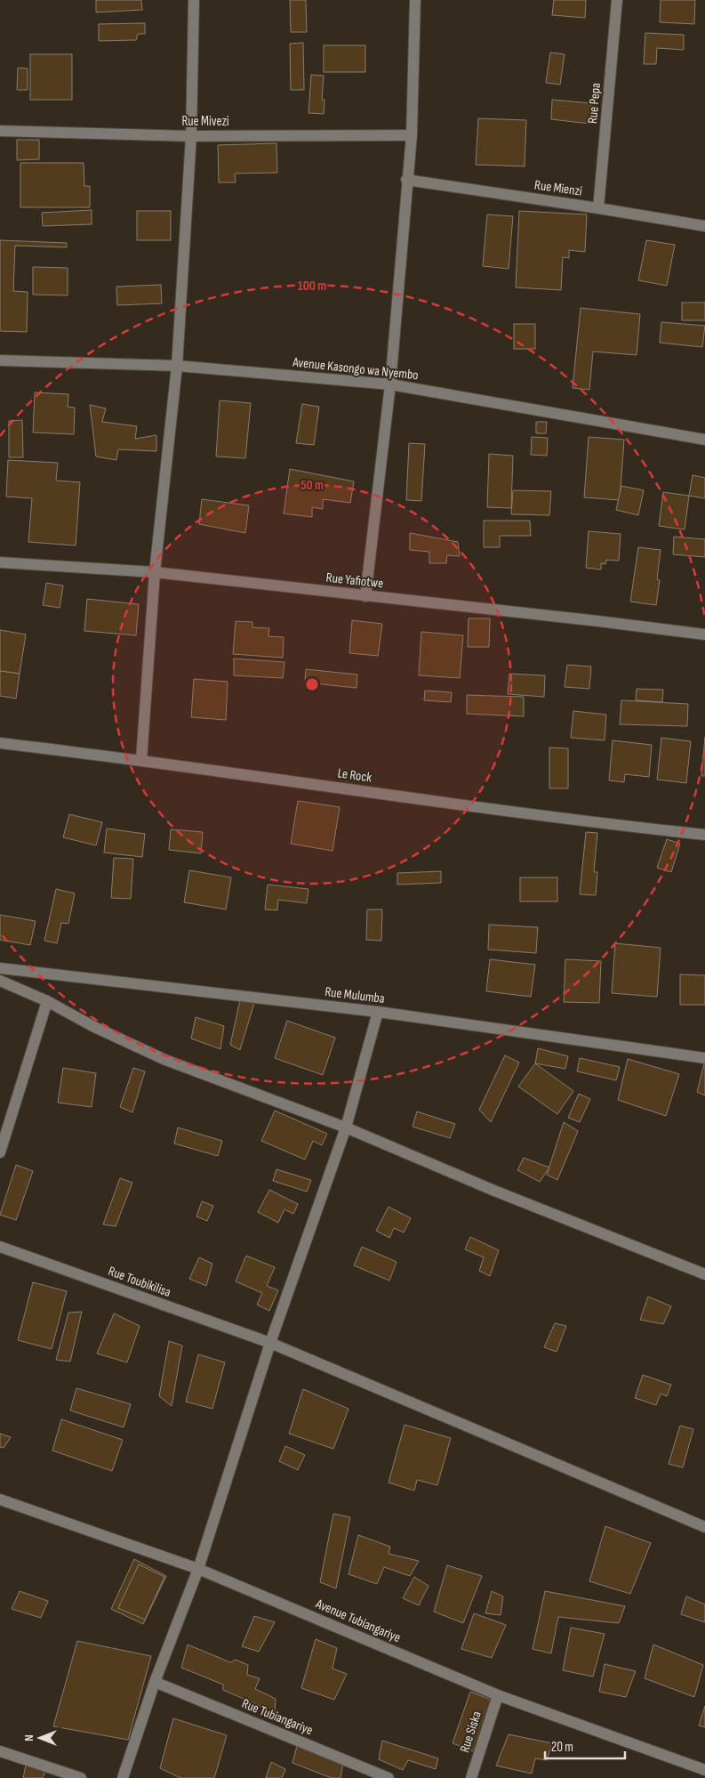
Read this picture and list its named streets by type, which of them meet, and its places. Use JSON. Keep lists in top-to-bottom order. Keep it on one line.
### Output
{"streets":{"street":["Rue Pepa","Rue Mivezi","Rue Mienzi","Avenue Kasongo wa Nyembo","Rue Yafiotwe","Le Rock","Rue Mulumba","Rue Toubikilisa","Avenue Tubiangariye","Rue Tubiangariye","Rue Siska"]},"crossings":[["Rue Pepa","Rue Mienzi"],["Avenue Tubiangariye","Rue Siska"]],"scale_bar":"20 m","north":"left","rings":["100 m","50 m"]}
